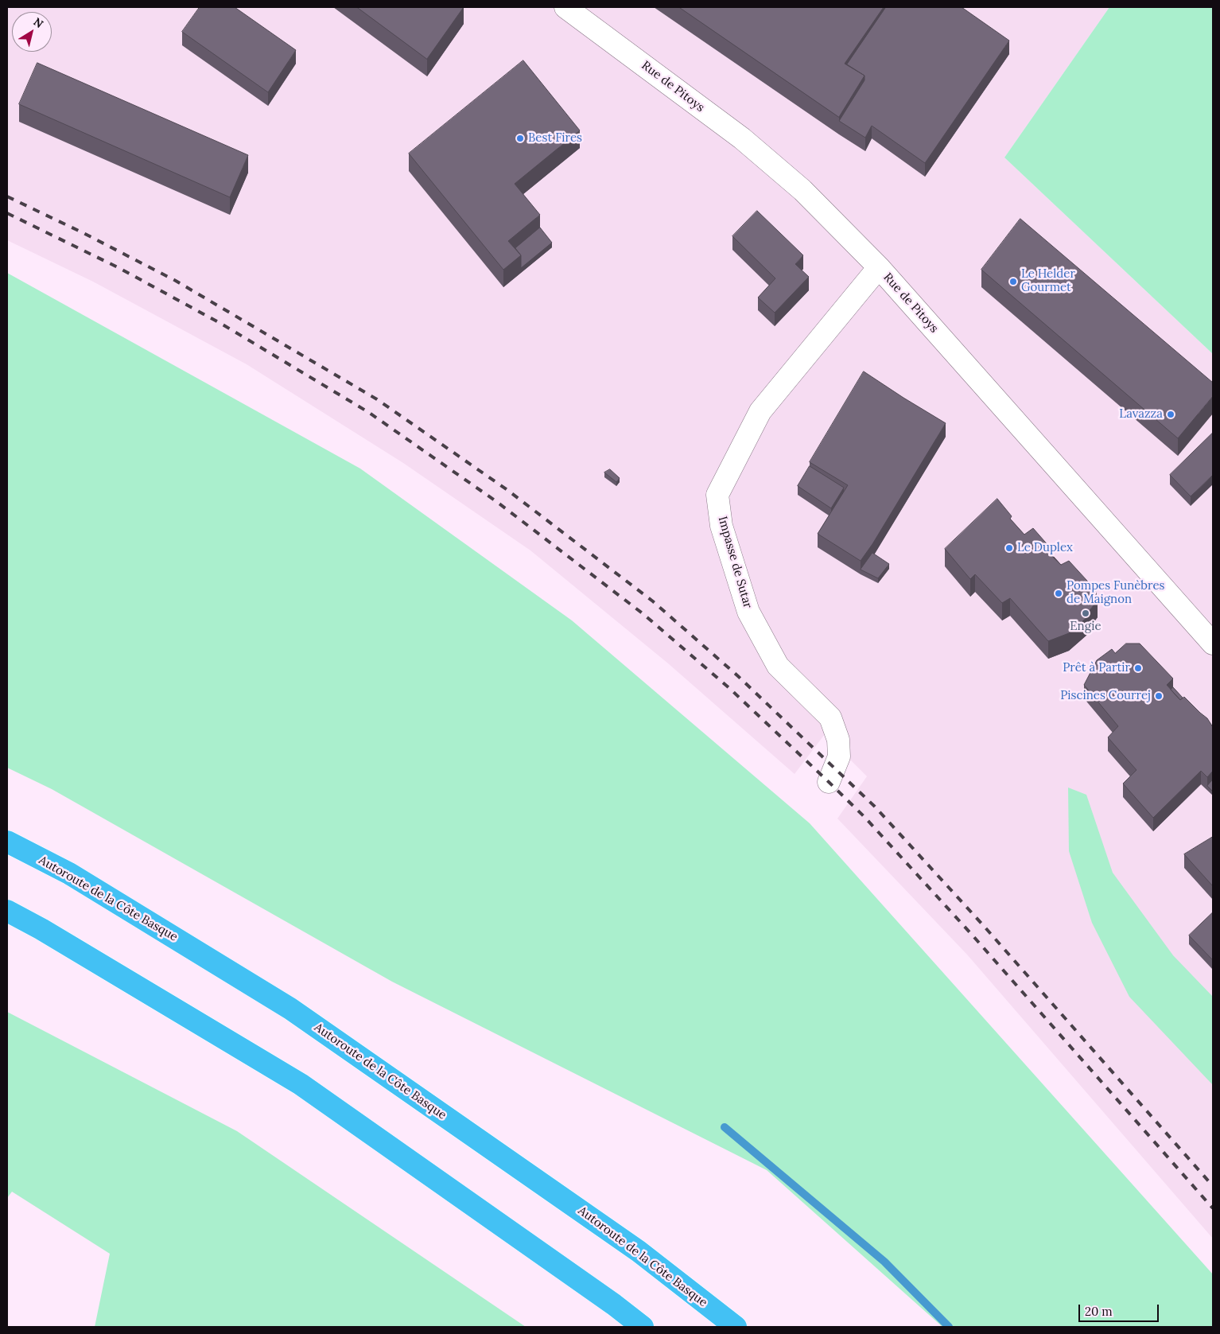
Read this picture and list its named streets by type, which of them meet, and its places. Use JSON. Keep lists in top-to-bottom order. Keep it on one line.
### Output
{"streets":{"highway":["Autoroute de la Côte Basque"],"street":["Rue de Pitoys","Impasse de Sutar"]},"crossings":[["Rue de Pitoys","Impasse de Sutar"]],"places":["Best Fires","Le Helder Gourmet","Lavazza","Le Duplex","Pompes Funèbres de Maignon","Engie","Prêt à Partir","Piscines Courrej"],"scale_bar":"20 m","north":"top right"}
